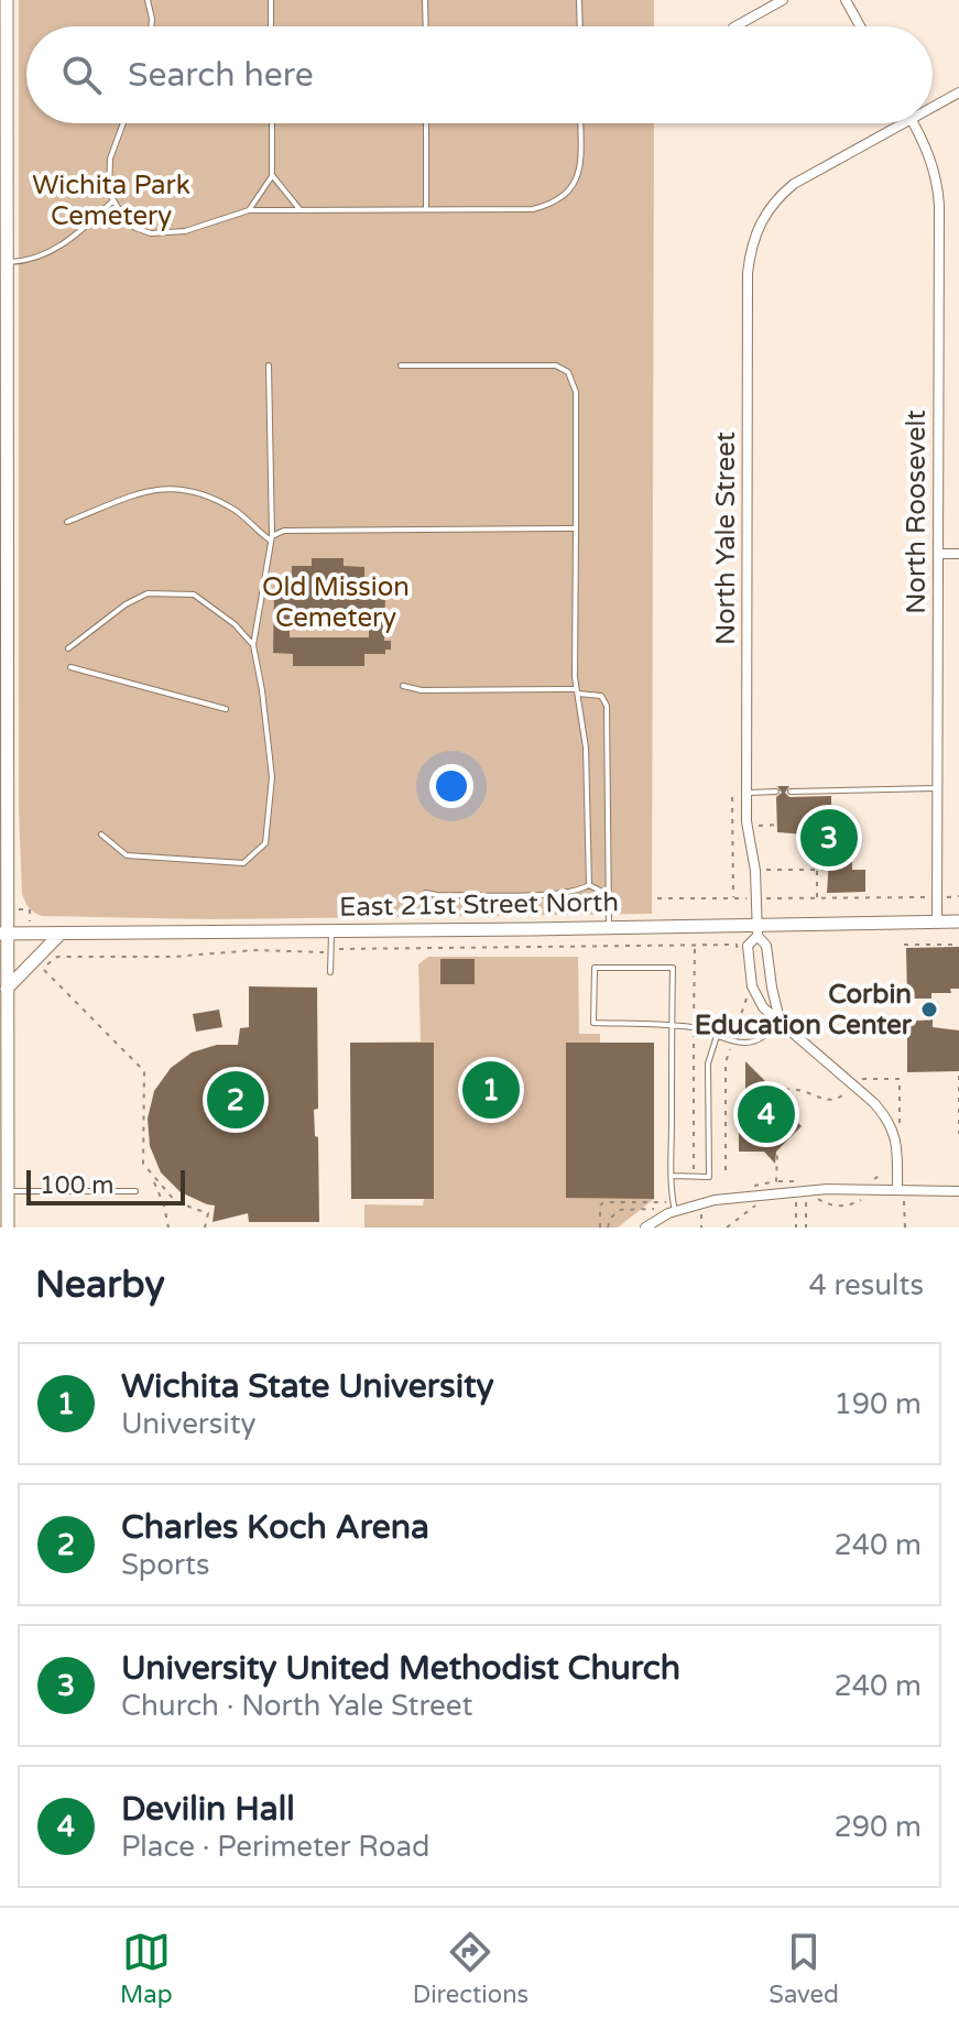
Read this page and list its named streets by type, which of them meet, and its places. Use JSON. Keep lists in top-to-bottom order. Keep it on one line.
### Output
{"streets":{"main road":["East 21st Street North"],"street":["North Roosevelt","North Yale Street"]},"crossings":[["North Roosevelt","East 21st Street North"],["North Yale Street","East 21st Street North"]],"parks":["Wichita Park Cemetery","Old Mission Cemetery"],"places":["Corbin Education Center"],"scale_bar":"100 m","page":{"search":"Search here","pins":["3","1","2","4"],"scale":"100 m","heading":["Nearby","4 results"],"list":[{"mark":"1","name":"Wichita State University","note":"University","value":"190 m"},{"mark":"2","name":"Charles Koch Arena","note":"Sports","value":"240 m"},{"mark":"3","name":"University United Methodist Church","note":"Church · North Yale Street","value":"240 m"},{"mark":"4","name":"Devilin Hall","note":"Place · Perimeter Road","value":"290 m"}],"nav":["Map","Directions","Saved"]}}
